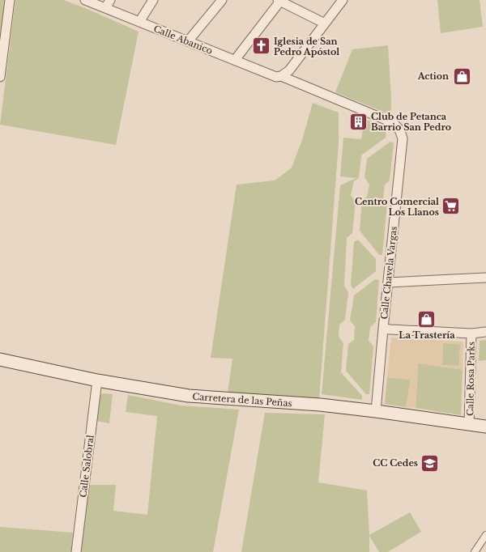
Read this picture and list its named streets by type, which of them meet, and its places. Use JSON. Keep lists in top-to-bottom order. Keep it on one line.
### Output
{"streets":{"main road":["Carretera de las Peñas"],"street":["Calle Abanico","Calle Chavela Vargas","Calle Rosa Parks","Calle Salobral"]},"crossings":[["Calle Abanico","Calle Chavela Vargas"],["Calle Chavela Vargas","Carretera de las Peñas"],["Calle Rosa Parks","Carretera de las Peñas"],["Carretera de las Peñas","Calle Salobral"]],"places":{"church":["Iglesia de San Pedro Apóstol"],"shop":["Action","La Trastería"],"building":["Club de Petanca Barrio San Pedro"],"supermarket":["Centro Comercial Los Llanos"],"school or university":["CC Cedes"]}}
